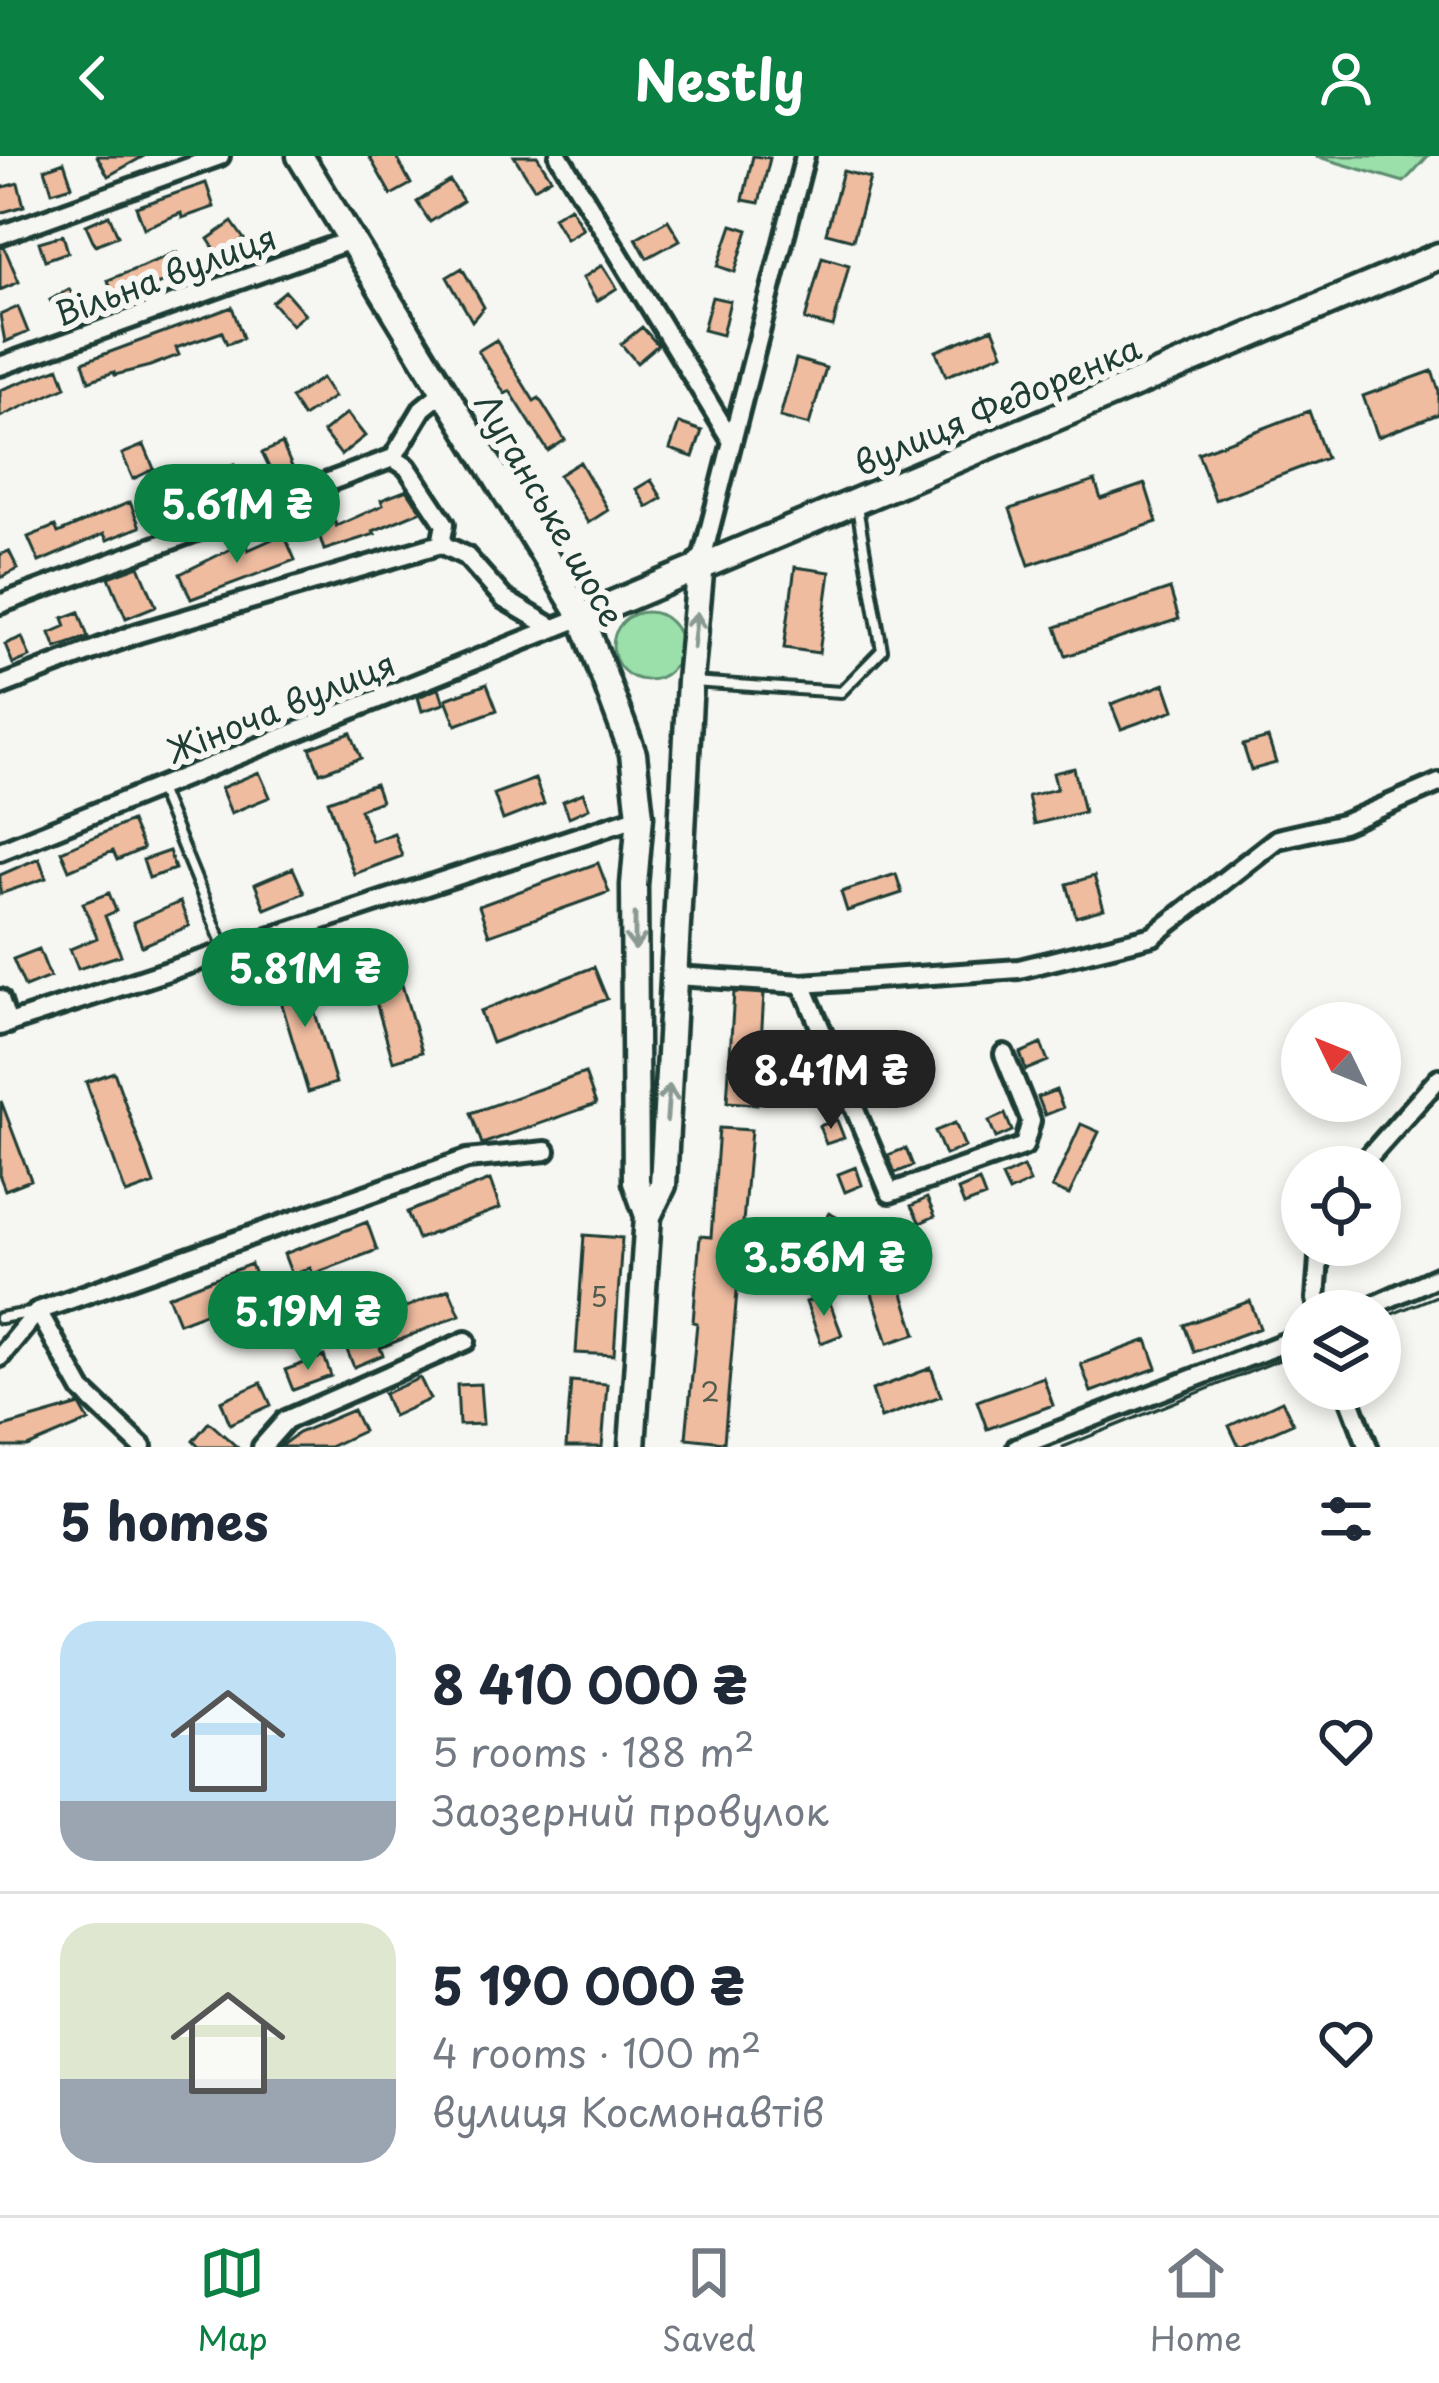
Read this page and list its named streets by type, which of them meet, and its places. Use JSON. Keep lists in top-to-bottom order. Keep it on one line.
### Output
{"streets":{"main road":["вулиця Федоренка","Луганське шосе"],"street":["Вільна вулиця","Жіноча вулиця"]},"crossings":[["Вільна вулиця","Луганське шосе"],["вулиця Федоренка","Луганське шосе"],["вулиця Федоренка","Жіноча вулиця"],["Луганське шосе","Жіноча вулиця"]],"house_numbers":["5","2"],"north":"top left","page":{"header":"Nestly","price":["5.61M ₴","5.81M ₴","8.41M ₴","3.56M ₴","5.19M ₴"],"heading":"5 homes","list":[{"name":"8 410 000 ₴","note":"5 rooms · 188 m² · Заозерний провулок"},{"name":"5 190 000 ₴","note":"4 rooms · 100 m² · вулиця Космонавтів"}],"tabs":["Map","Saved","Home"]}}
